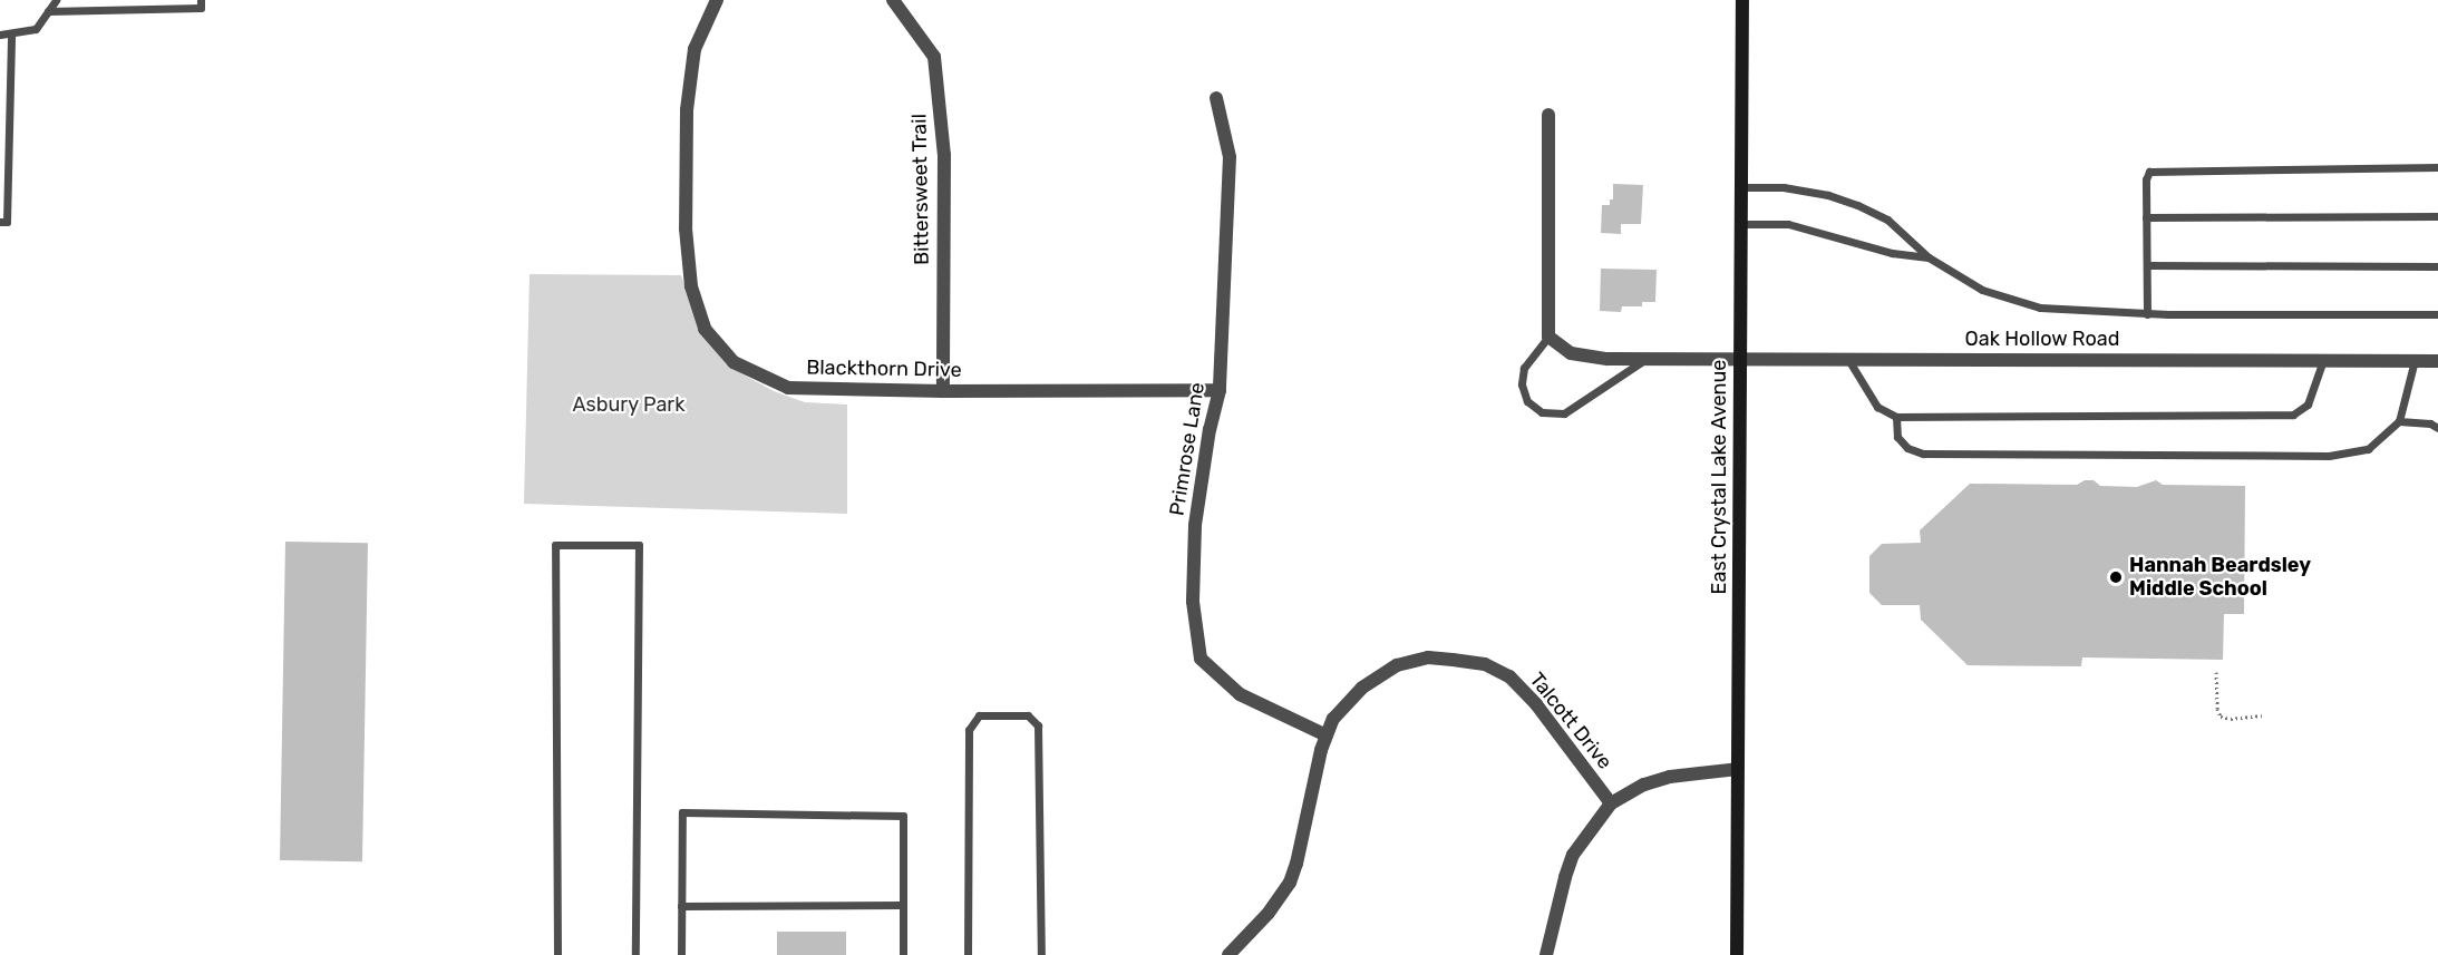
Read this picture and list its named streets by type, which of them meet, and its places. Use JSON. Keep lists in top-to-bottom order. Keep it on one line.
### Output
{"streets":{"street":["Bittersweet Trail","Oak Hollow Road","Blackthorn Drive","Primrose Lane","East Crystal Lake Avenue","Talcott Drive"]},"crossings":[["Bittersweet Trail","Blackthorn Drive"],["Oak Hollow Road","East Crystal Lake Avenue"],["Blackthorn Drive","Primrose Lane"],["Primrose Lane","Talcott Drive"]],"parks":["Asbury Park"],"places":["Hannah Beardsley Middle School"]}
